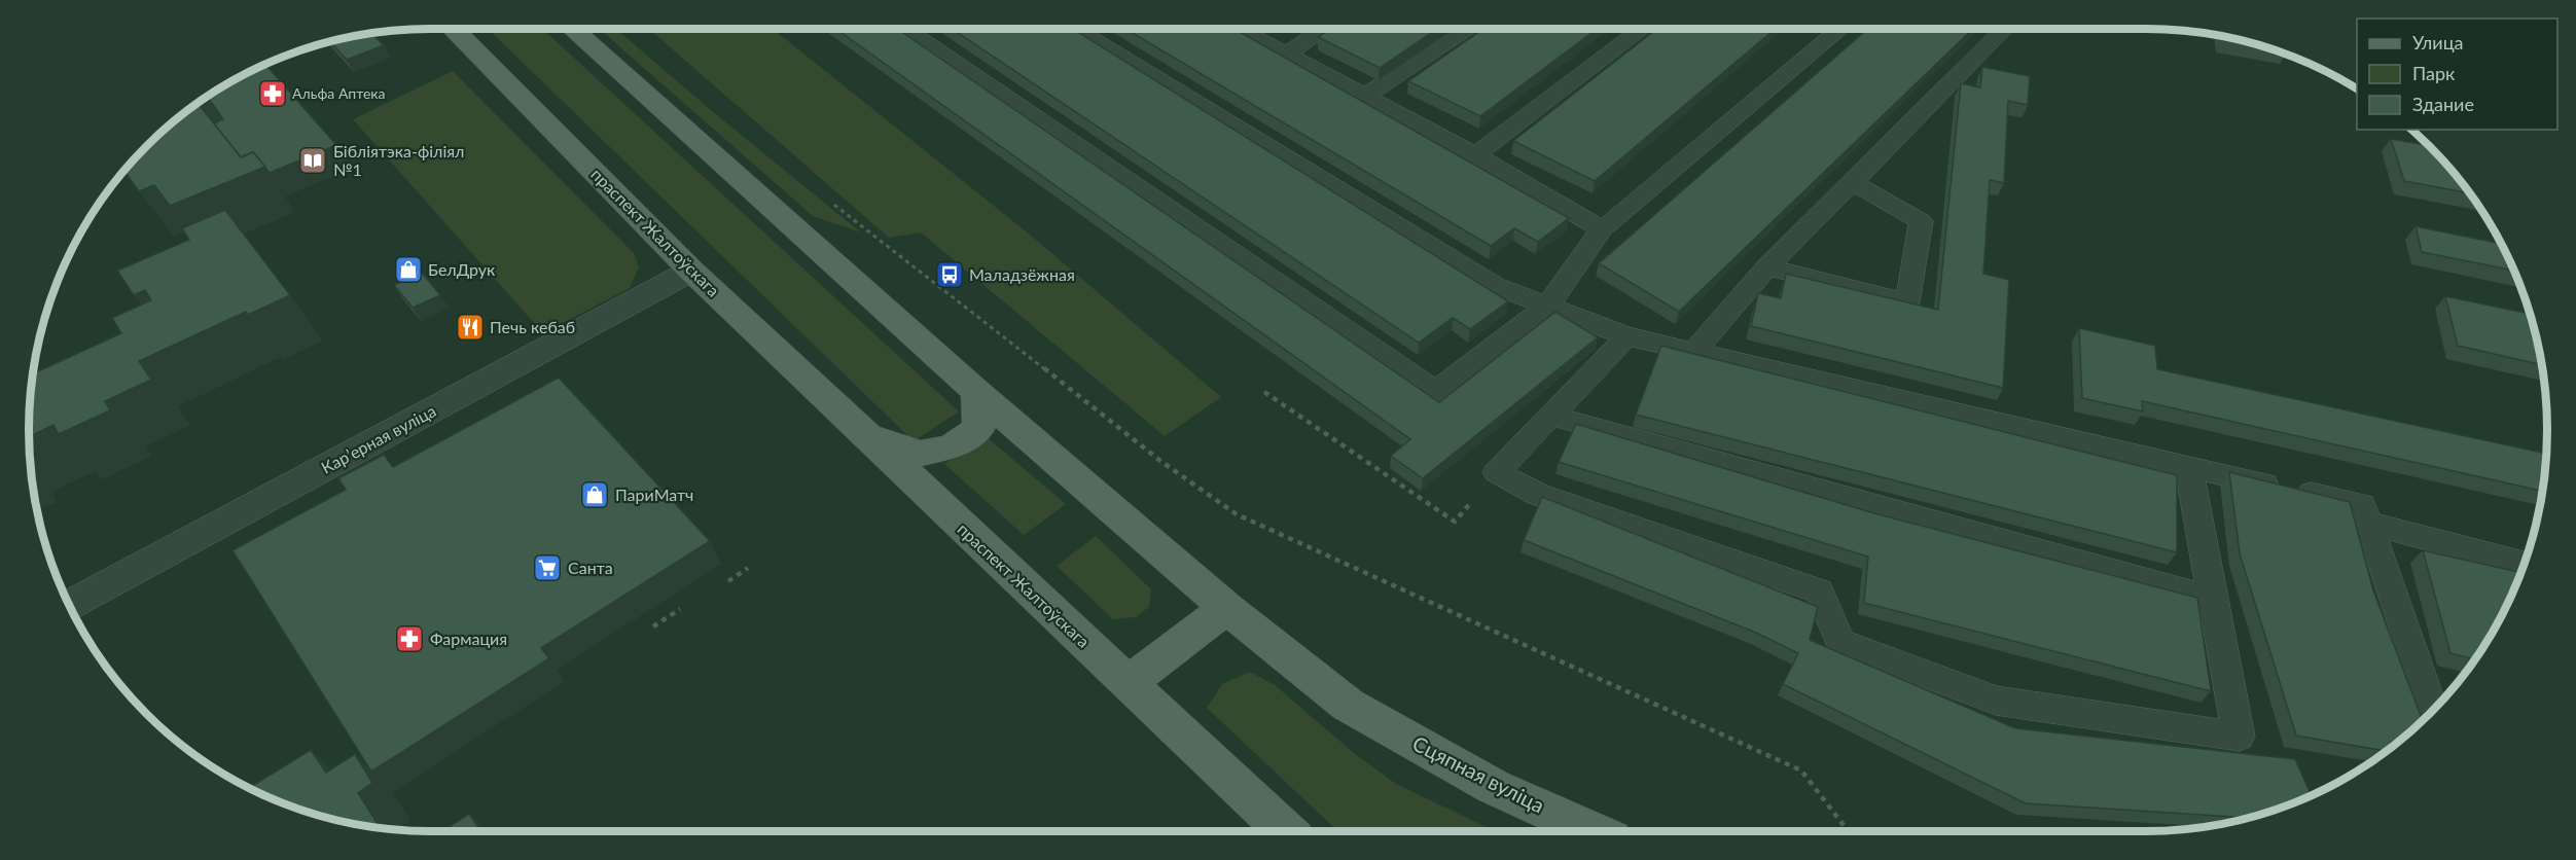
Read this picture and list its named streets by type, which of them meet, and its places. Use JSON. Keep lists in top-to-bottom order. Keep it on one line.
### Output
{"streets":{"main road":["праспект Жалтоўскага","Сцяпная вуліца"],"street":["Карʼерная вуліца"]},"crossings":[["праспект Жалтоўскага","Карʼерная вуліца"]],"places":{"pharmacy":["Альфа Аптека","Фармация"],"library":["Бібліятэка-філіял №1"],"shop":["БелДрук","ПариМатч"],"bus stop":["Маладзёжная"],"restaurant":["Печь кебаб"],"supermarket":["Санта"]},"legend":["Улица","Парк","Здание"]}
